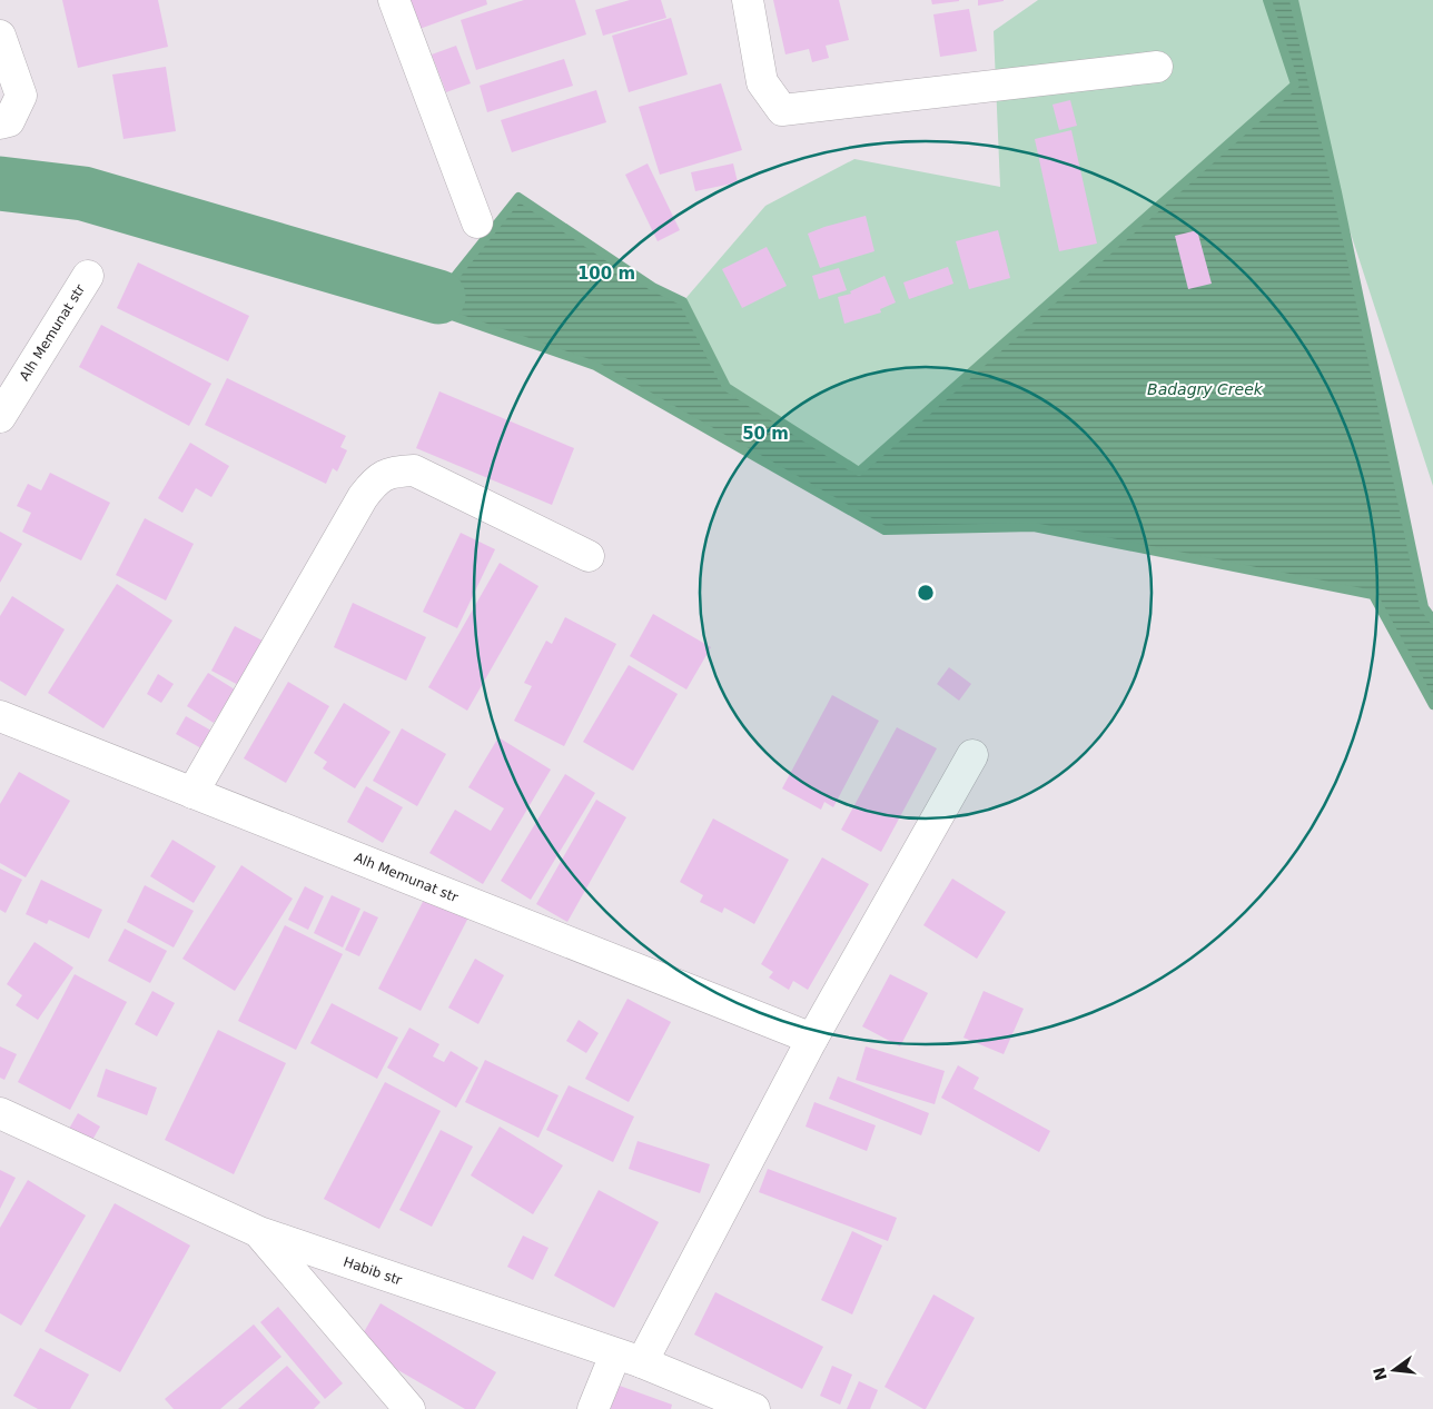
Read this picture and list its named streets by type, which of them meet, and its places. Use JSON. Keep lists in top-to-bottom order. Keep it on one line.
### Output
{"streets":{"street":["Alh Memunat str","Habib str"]},"water":["Badagry Creek"],"north":"left","rings":["100 m","50 m"]}
